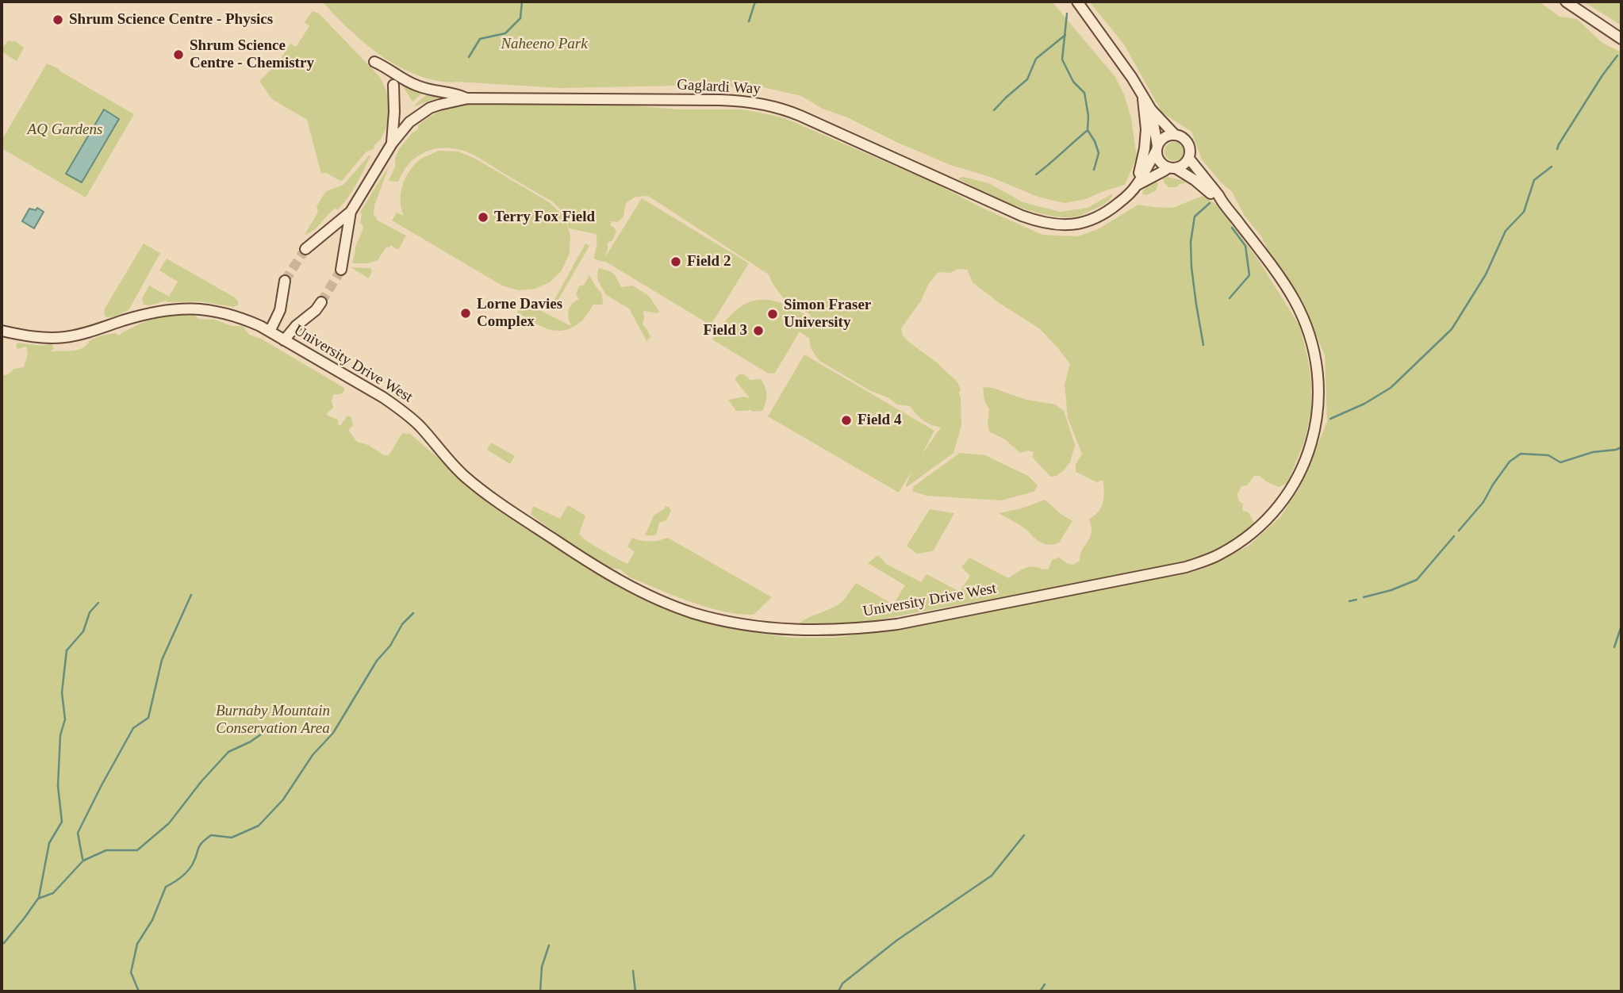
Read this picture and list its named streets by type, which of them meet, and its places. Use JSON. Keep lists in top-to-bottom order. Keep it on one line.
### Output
{"streets":{"street":["Gaglardi Way","University Drive West"]},"crossings":[["Gaglardi Way","University Drive West"]],"parks":["Naheeno Park","AQ Gardens","Burnaby Mountain Conservation Area"],"places":["Shrum Science Centre - Physics","Shrum Science Centre - Chemistry","Terry Fox Field","Field 2","Lorne Davies Complex","Simon Fraser University","Field 3","Field 4"]}
